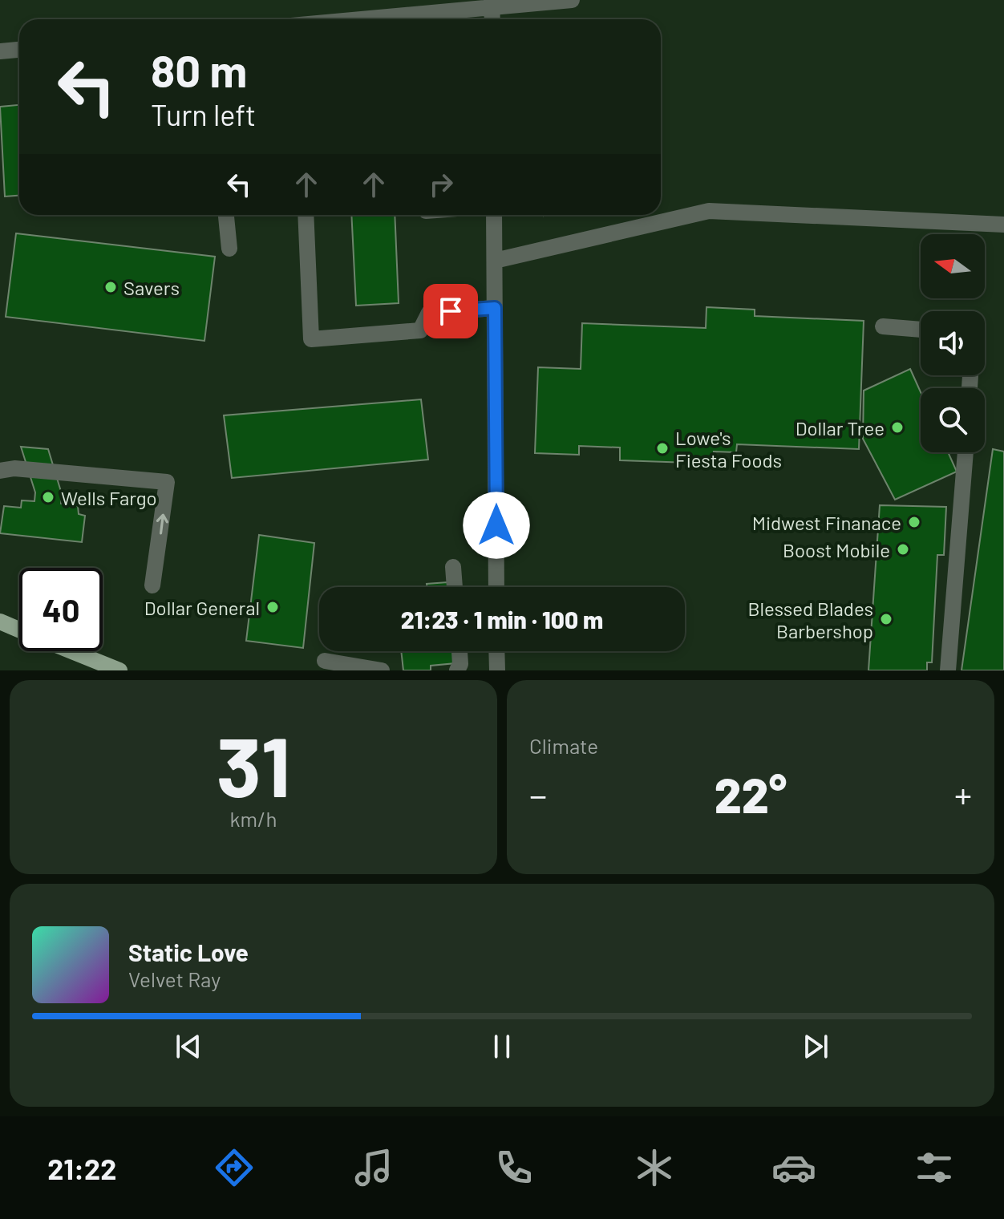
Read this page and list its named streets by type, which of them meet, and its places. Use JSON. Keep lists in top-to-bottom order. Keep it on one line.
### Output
{"places":["Savers","Dollar Tree","Lowe's Fiesta Foods","Wells Fargo","Midwest Finanace","Boost Mobile","Dollar General","Blessed Blades Barbershop"],"north":"left","page":{"turn":["80 m","Turn left"],"limit":"40","trip":"21:23 · 1 min · 100 m","tile":[["31","km/h"],"Climate"],"heat":["−","22°","+"],"song":["Static Love","Velvet Ray"],"tabs":"21:22"}}
